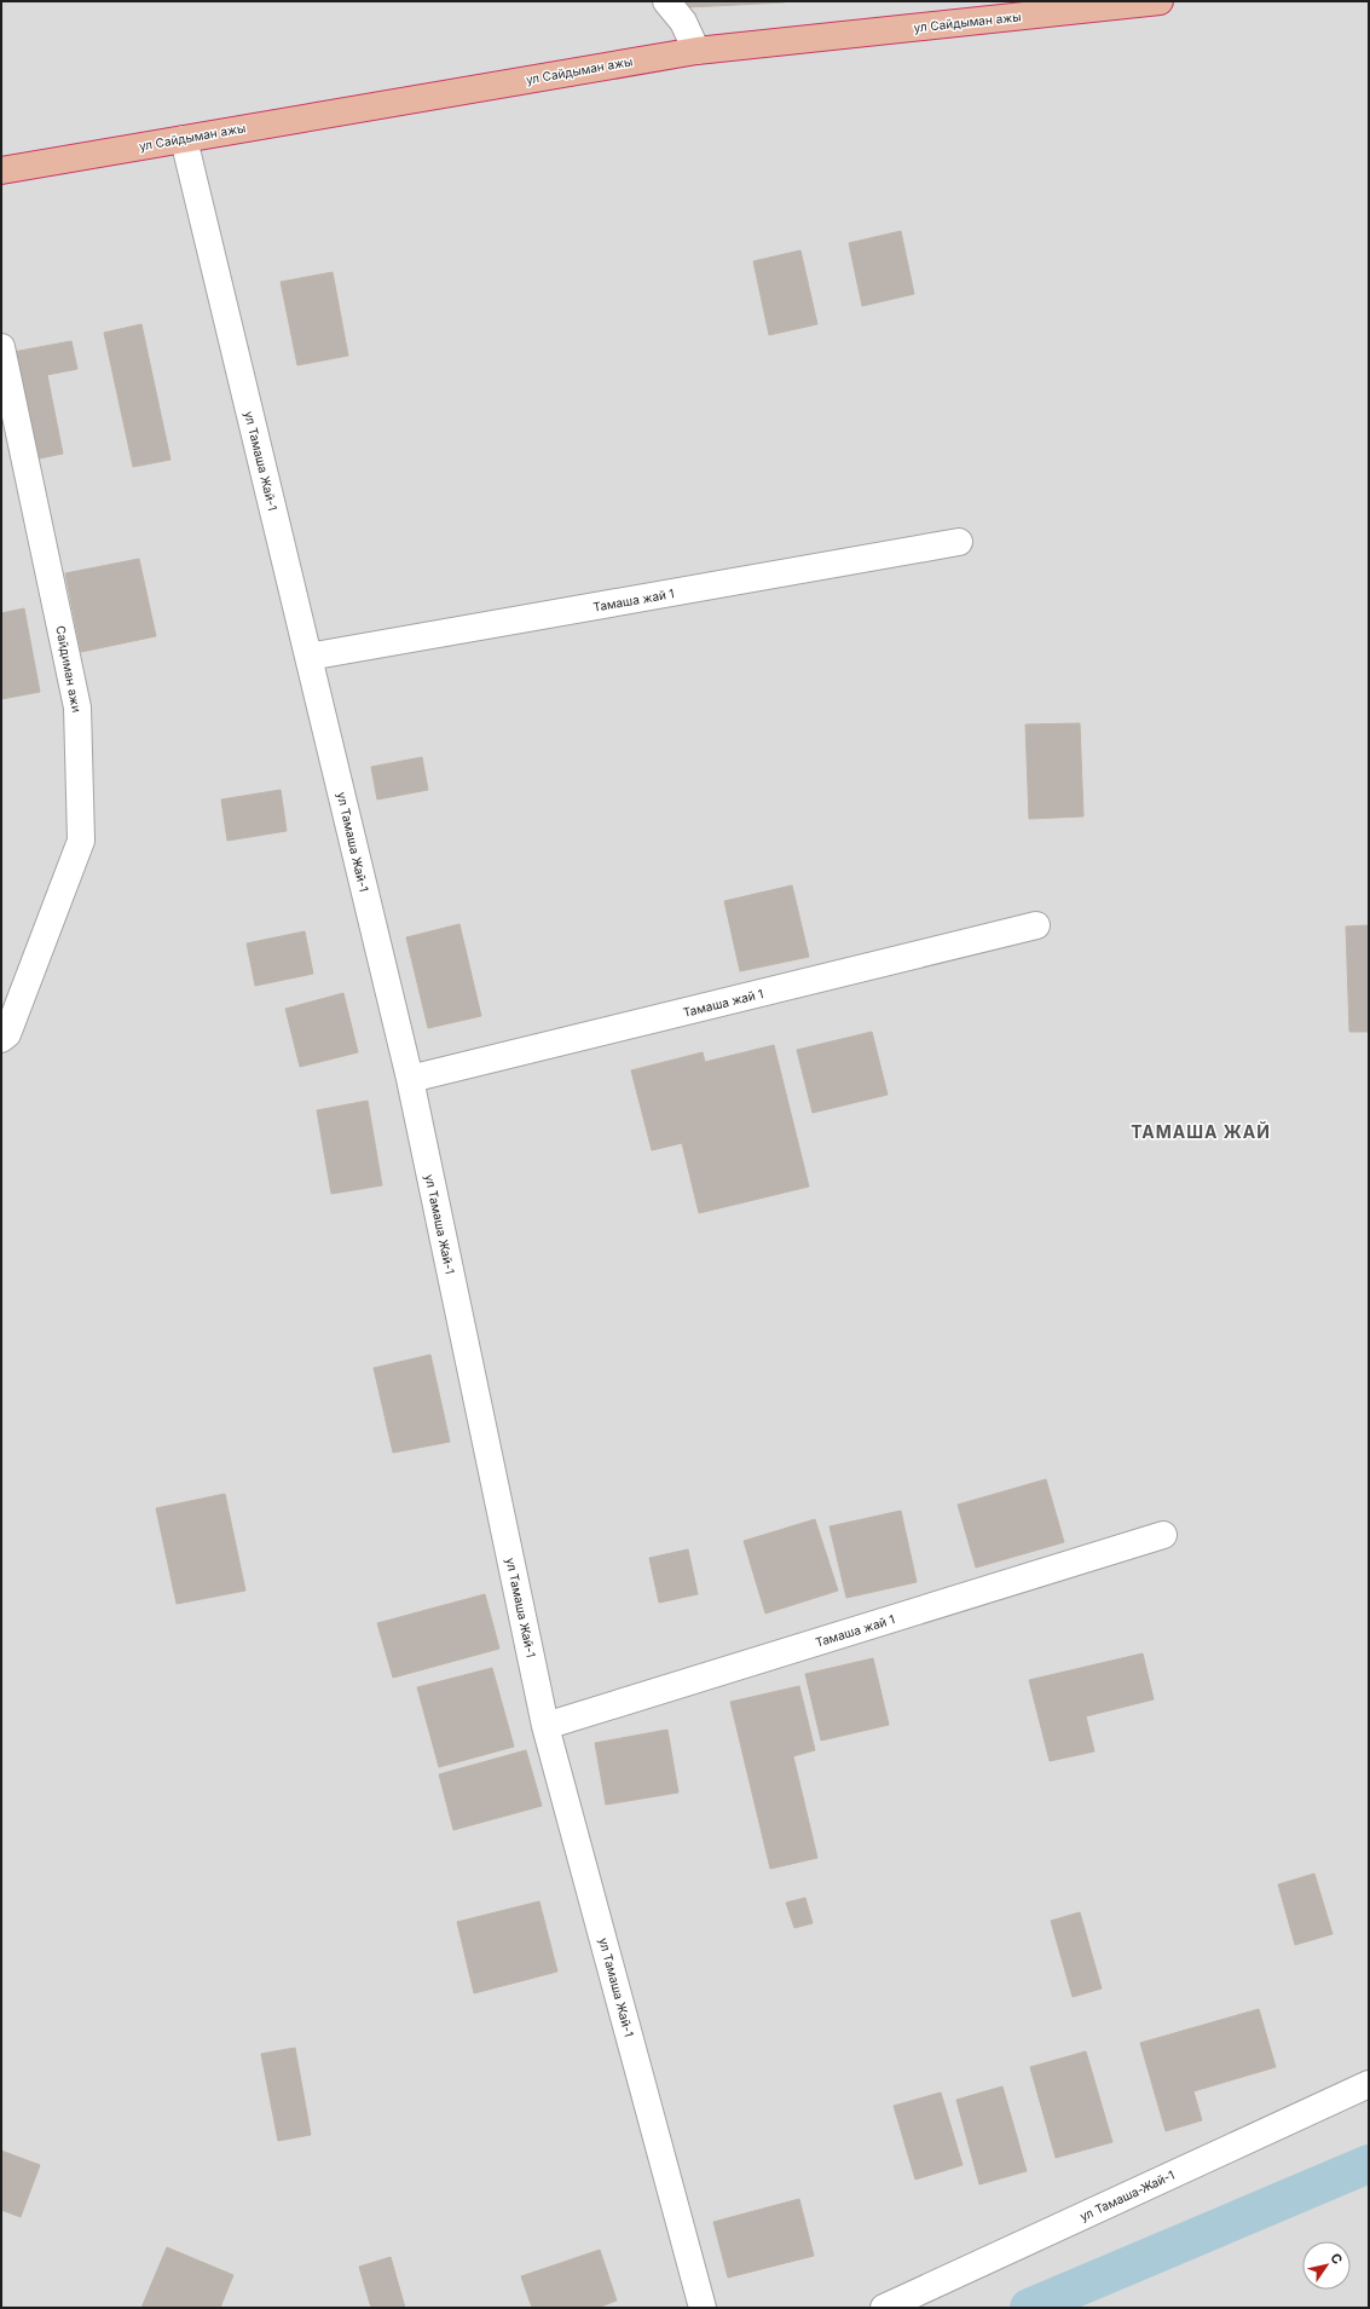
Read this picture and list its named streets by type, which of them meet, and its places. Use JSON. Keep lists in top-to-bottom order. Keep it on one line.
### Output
{"streets":{"highway":["ул Сайдыман ажы"],"street":["ул Тамаша Жай-1","Тамаша жай 1","Сайдиман ажи","ул Тамаша-Жай-1"]},"crossings":[["ул Сайдыман ажы","ул Тамаша Жай-1"],["ул Тамаша Жай-1","Тамаша жай 1"]],"districts":["ТАМАША ЖАЙ"],"north":"top right"}
